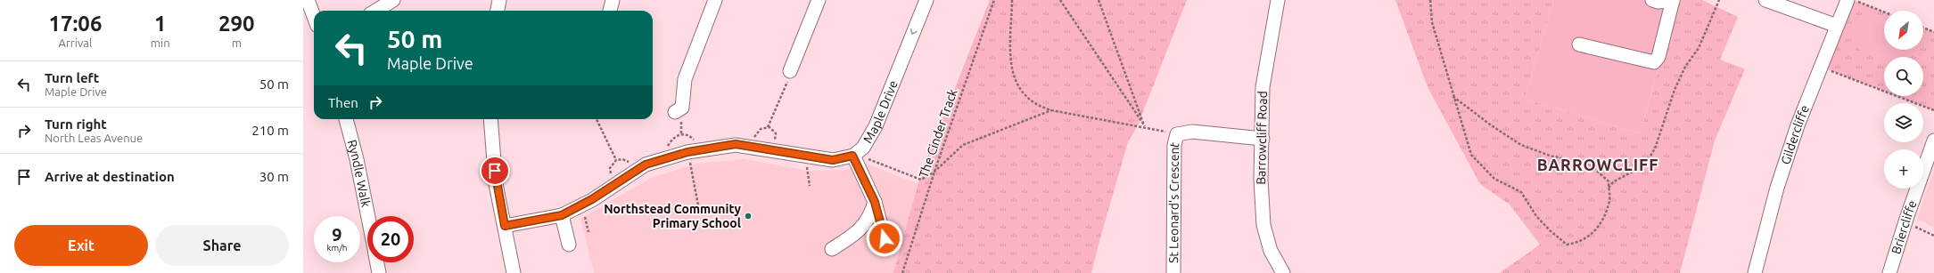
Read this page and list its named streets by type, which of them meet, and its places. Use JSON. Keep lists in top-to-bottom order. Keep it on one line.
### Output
{"streets":{"street":["Maple Drive","Gildercliffe","Barrowcliff Road","Ryndle Walk","St Leonard's Crescent","Briercliffe"],"path":["The Cinder Track"]},"crossings":[["Barrowcliff Road","St Leonard's Crescent"]],"districts":["BARROWCLIFF"],"places":["Northstead Community Primary School"],"north":"bottom left","page":{"eta":["17:06","Arrival","1","min","290","m"],"map_buttons":"+","turn":["50 m","Maple Drive"],"list":[{"name":"Turn left","note":"Maple Drive","value":"50 m"},{"name":"Turn right","note":"North Leas Avenue","value":"210 m"},{"name":"Arrive at destination","value":"30 m"}],"then":"Then","speed":"9 km/h","limit":"20","buttons":["Exit","Share"]}}
